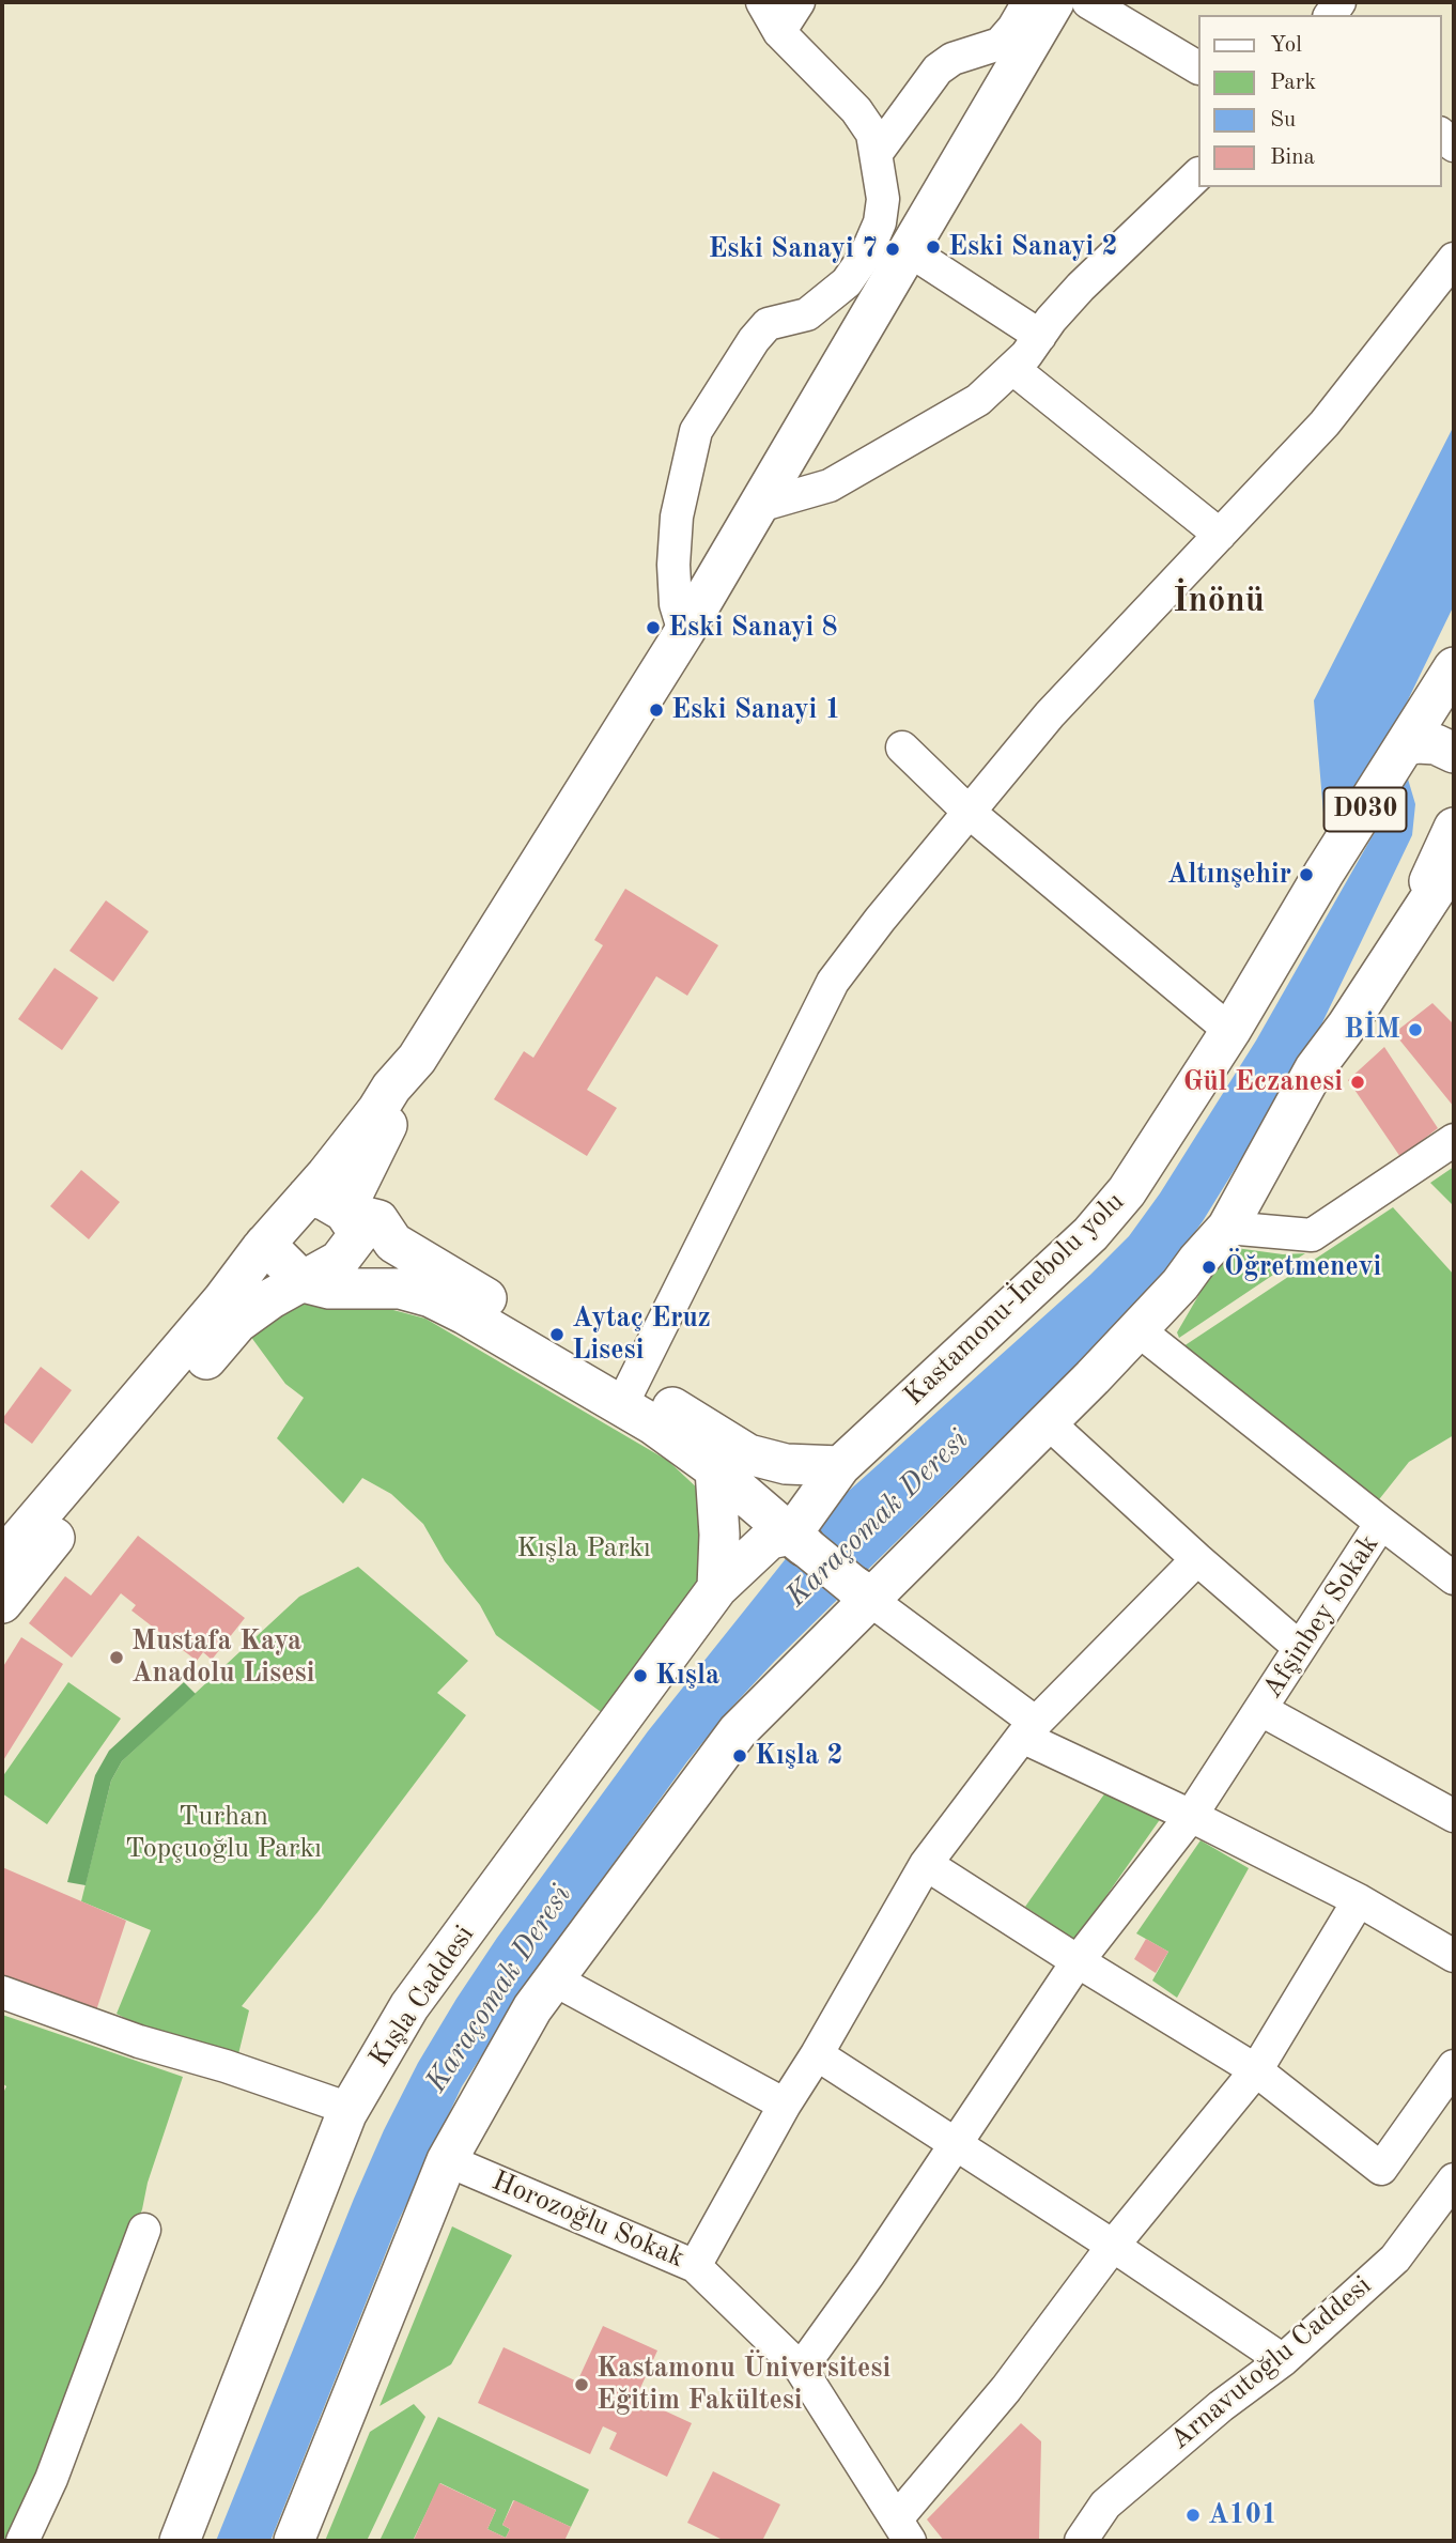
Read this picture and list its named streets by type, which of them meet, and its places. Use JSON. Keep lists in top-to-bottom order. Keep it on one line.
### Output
{"streets":{"main road":["D030","Kastamonu-İnebolu yolu","Kışla Caddesi"],"street":["Afşinbey Sokak","Horozoğlu Sokak","Arnavutoğlu Caddesi"]},"crossings":[["Kastamonu-İnebolu yolu","Kışla Caddesi"],["Afşinbey Sokak","Horozoğlu Sokak"]],"districts":["İnönü"],"water":["Karaçomak Deresi"],"parks":["Kışla Parkı","Turhan Topçuoğlu Parkı"],"places":["Eski Sanayi 2","Eski Sanayi 7","Eski Sanayi 8","Eski Sanayi 1","Altınşehir","BİM","Gül Eczanesi","Öğretmenevi","Aytaç Eruz Lisesi","Mustafa Kaya Anadolu Lisesi","Kışla","Kışla 2","Kastamonu Üniversitesi Eğitim Fakültesi","A101"],"legend":["Yol","Park","Su","Bina"]}
